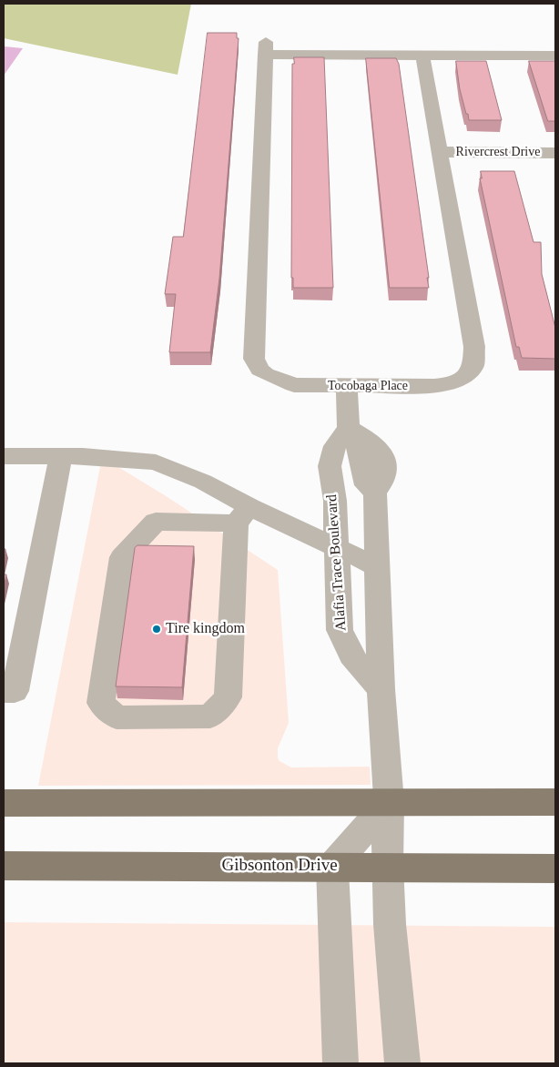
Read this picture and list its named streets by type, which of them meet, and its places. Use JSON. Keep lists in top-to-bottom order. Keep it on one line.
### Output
{"streets":{"main road":["Gibsonton Drive"],"street":["Rivercrest Drive","Tocobaga Place","Alafia Trace Boulevard"]},"crossings":[["Rivercrest Drive","Tocobaga Place"]],"places":["Tire kingdom"]}
